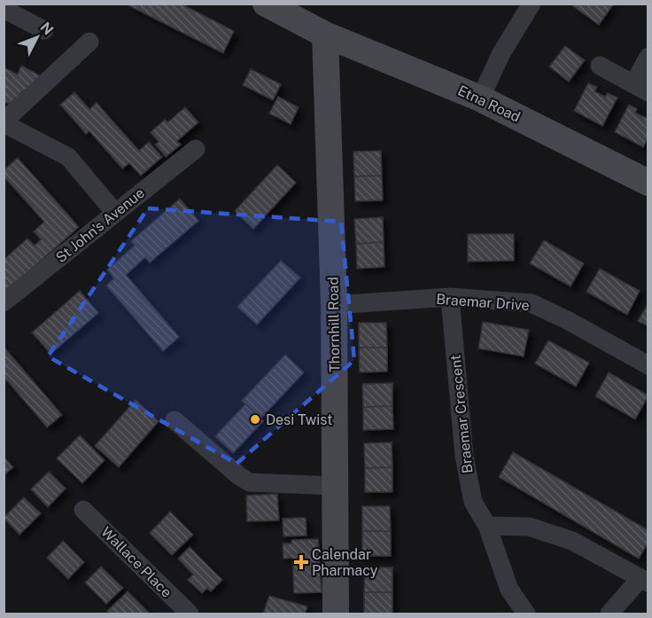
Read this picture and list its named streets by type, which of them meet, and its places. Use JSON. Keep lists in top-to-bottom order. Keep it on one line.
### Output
{"streets":{"street":["Etna Road","St John's Avenue","Braemar Drive","Thornhill Road","Braemar Crescent","Wallace Place"]},"crossings":[["Etna Road","Thornhill Road"],["Braemar Drive","Thornhill Road"],["Braemar Drive","Braemar Crescent"]],"places":{"other":["Desi Twist"],"health":["Calendar Pharmacy"]},"north":"top right"}
